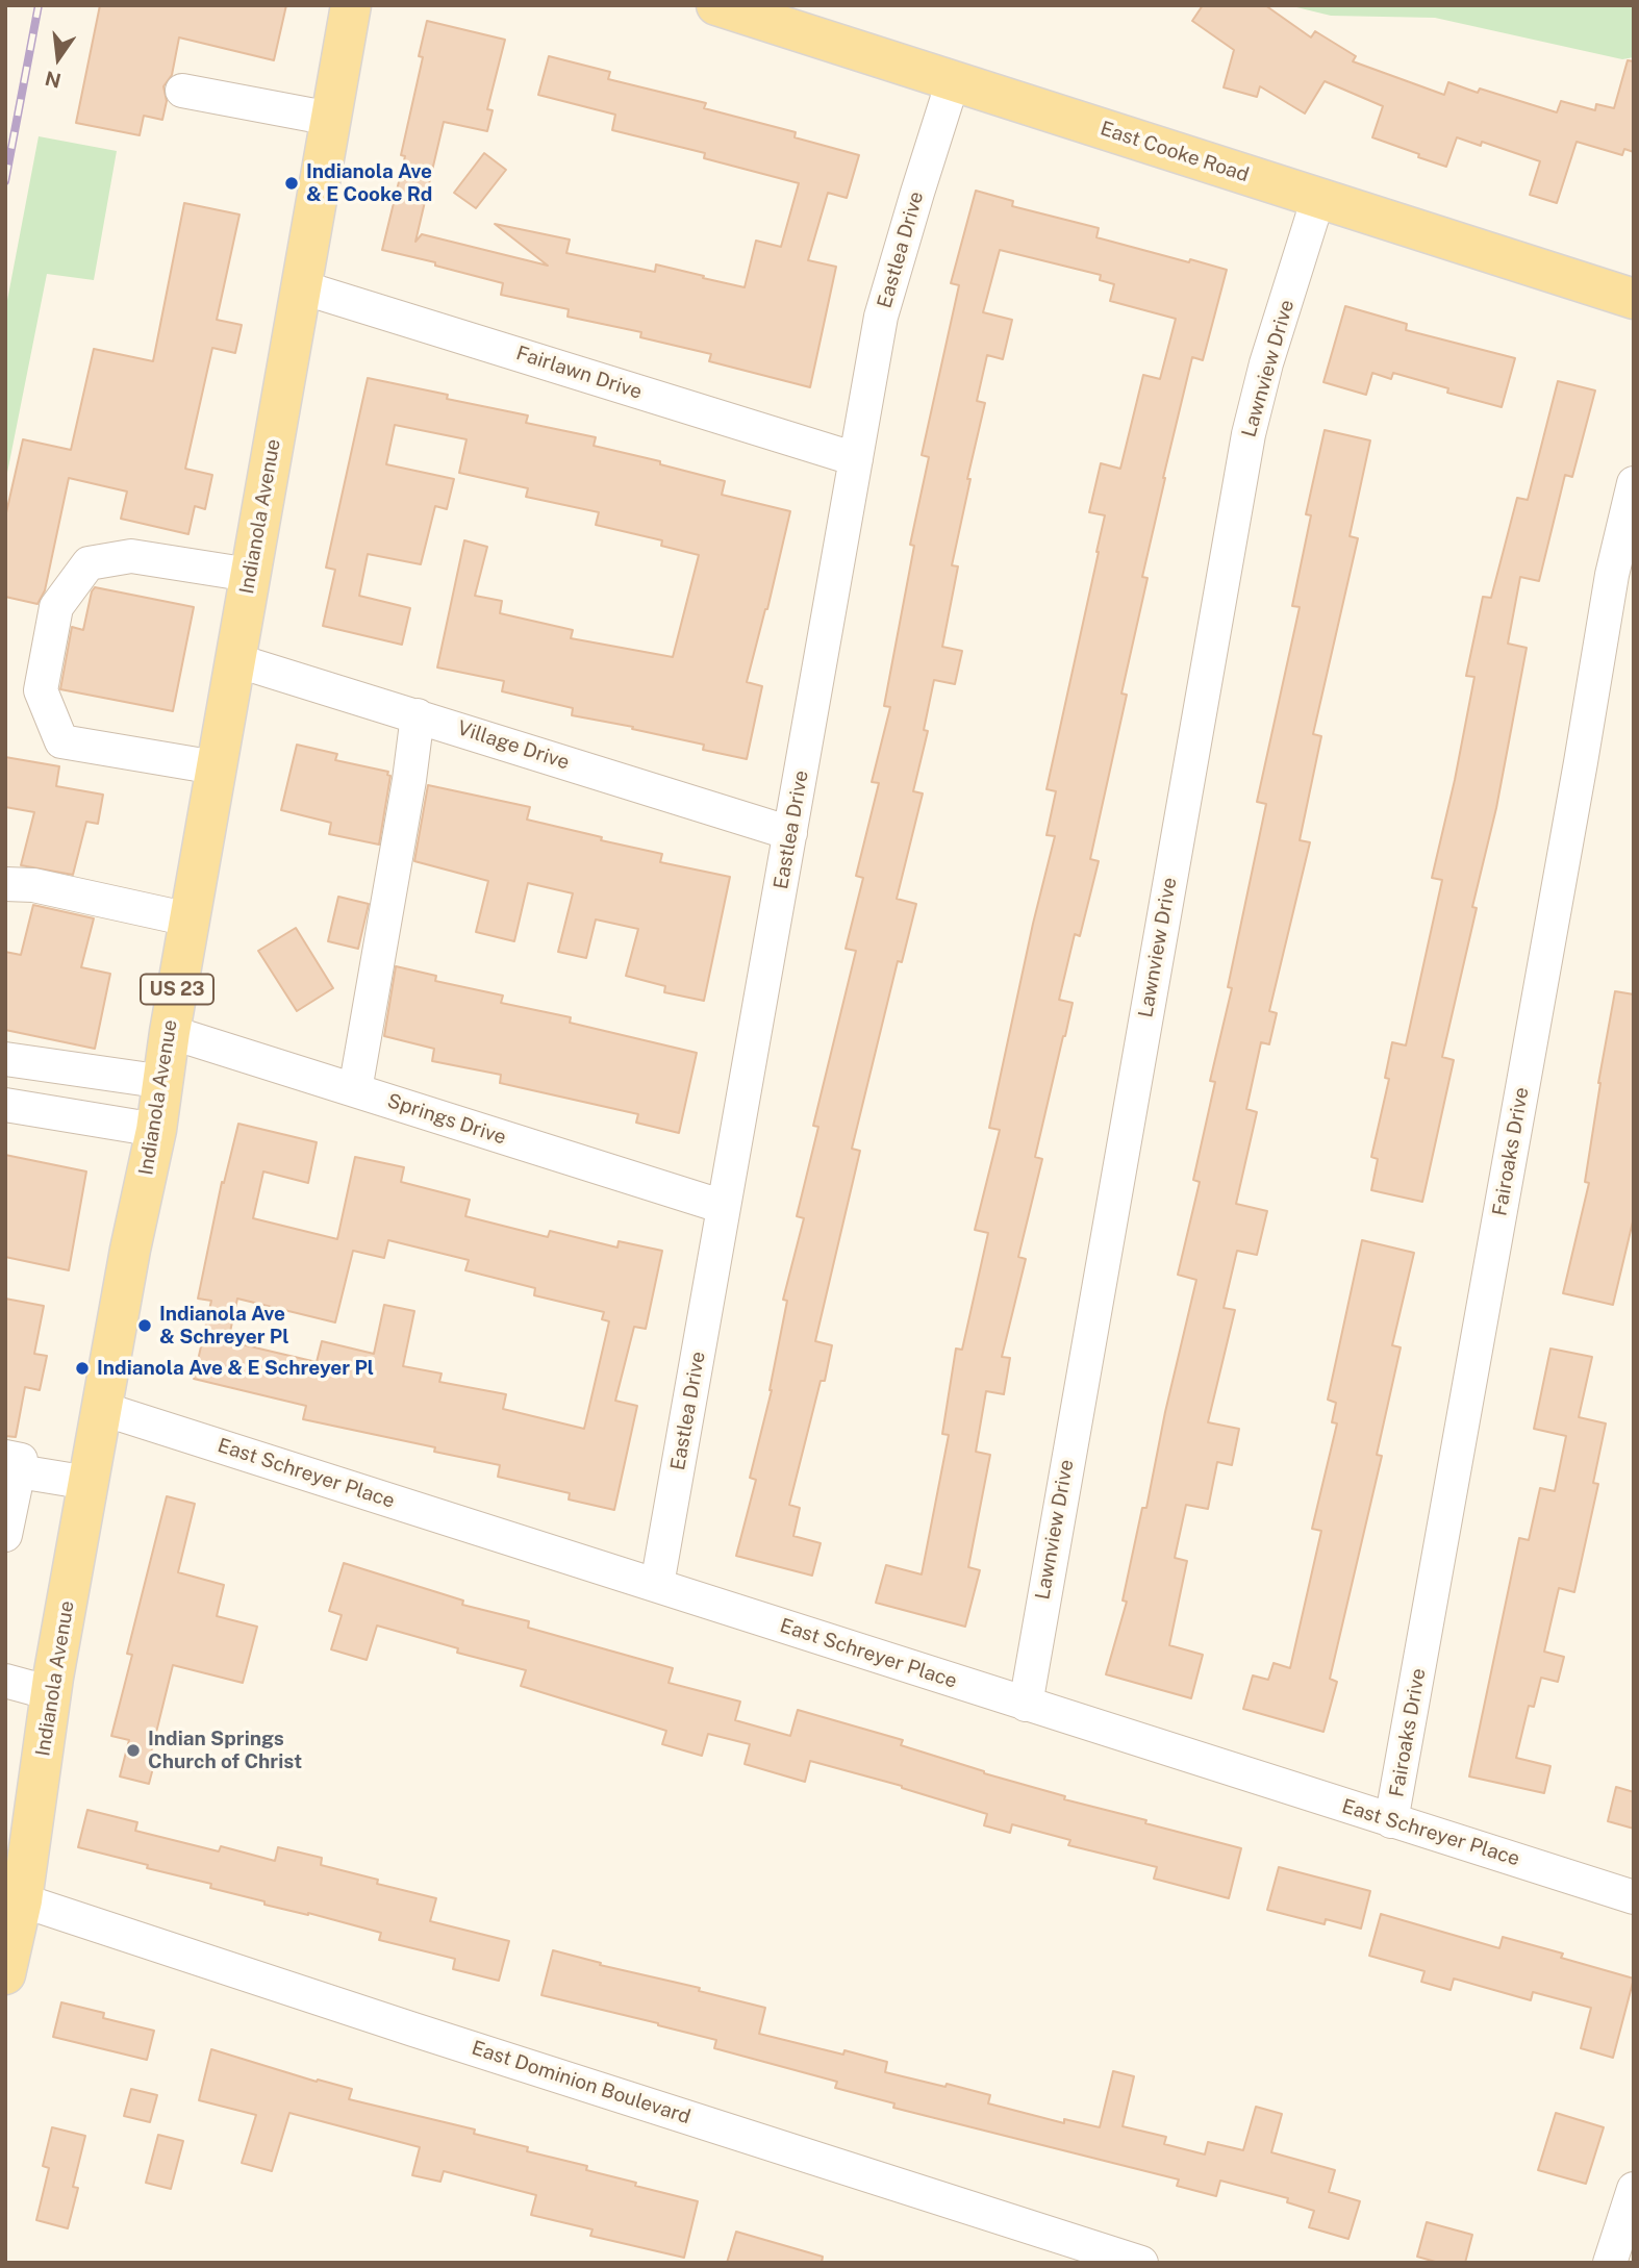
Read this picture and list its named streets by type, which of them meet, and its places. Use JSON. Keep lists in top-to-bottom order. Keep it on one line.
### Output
{"streets":{"main road":["East Cooke Road","Indianola Avenue","US 23"],"street":["Eastlea Drive","Lawnview Drive","Fairlawn Drive","Village Drive","Springs Drive","Fairoaks Drive","East Schreyer Place","East Dominion Boulevard"]},"crossings":[["East Cooke Road","Eastlea Drive"],["East Cooke Road","Lawnview Drive"],["Eastlea Drive","Fairlawn Drive"],["Eastlea Drive","Village Drive"],["Eastlea Drive","Springs Drive"],["Eastlea Drive","East Schreyer Place"],["Lawnview Drive","East Schreyer Place"],["Fairlawn Drive","Indianola Avenue"],["Indianola Avenue","Village Drive"],["Indianola Avenue","Springs Drive"],["Indianola Avenue","East Schreyer Place"],["Indianola Avenue","East Dominion Boulevard"],["Fairoaks Drive","East Schreyer Place"]],"places":["Indianola Ave & E Cooke Rd","Indianola Ave & Schreyer Pl","Indianola Ave & E Schreyer Pl","Indian Springs Church of Christ"],"north":"bottom"}
